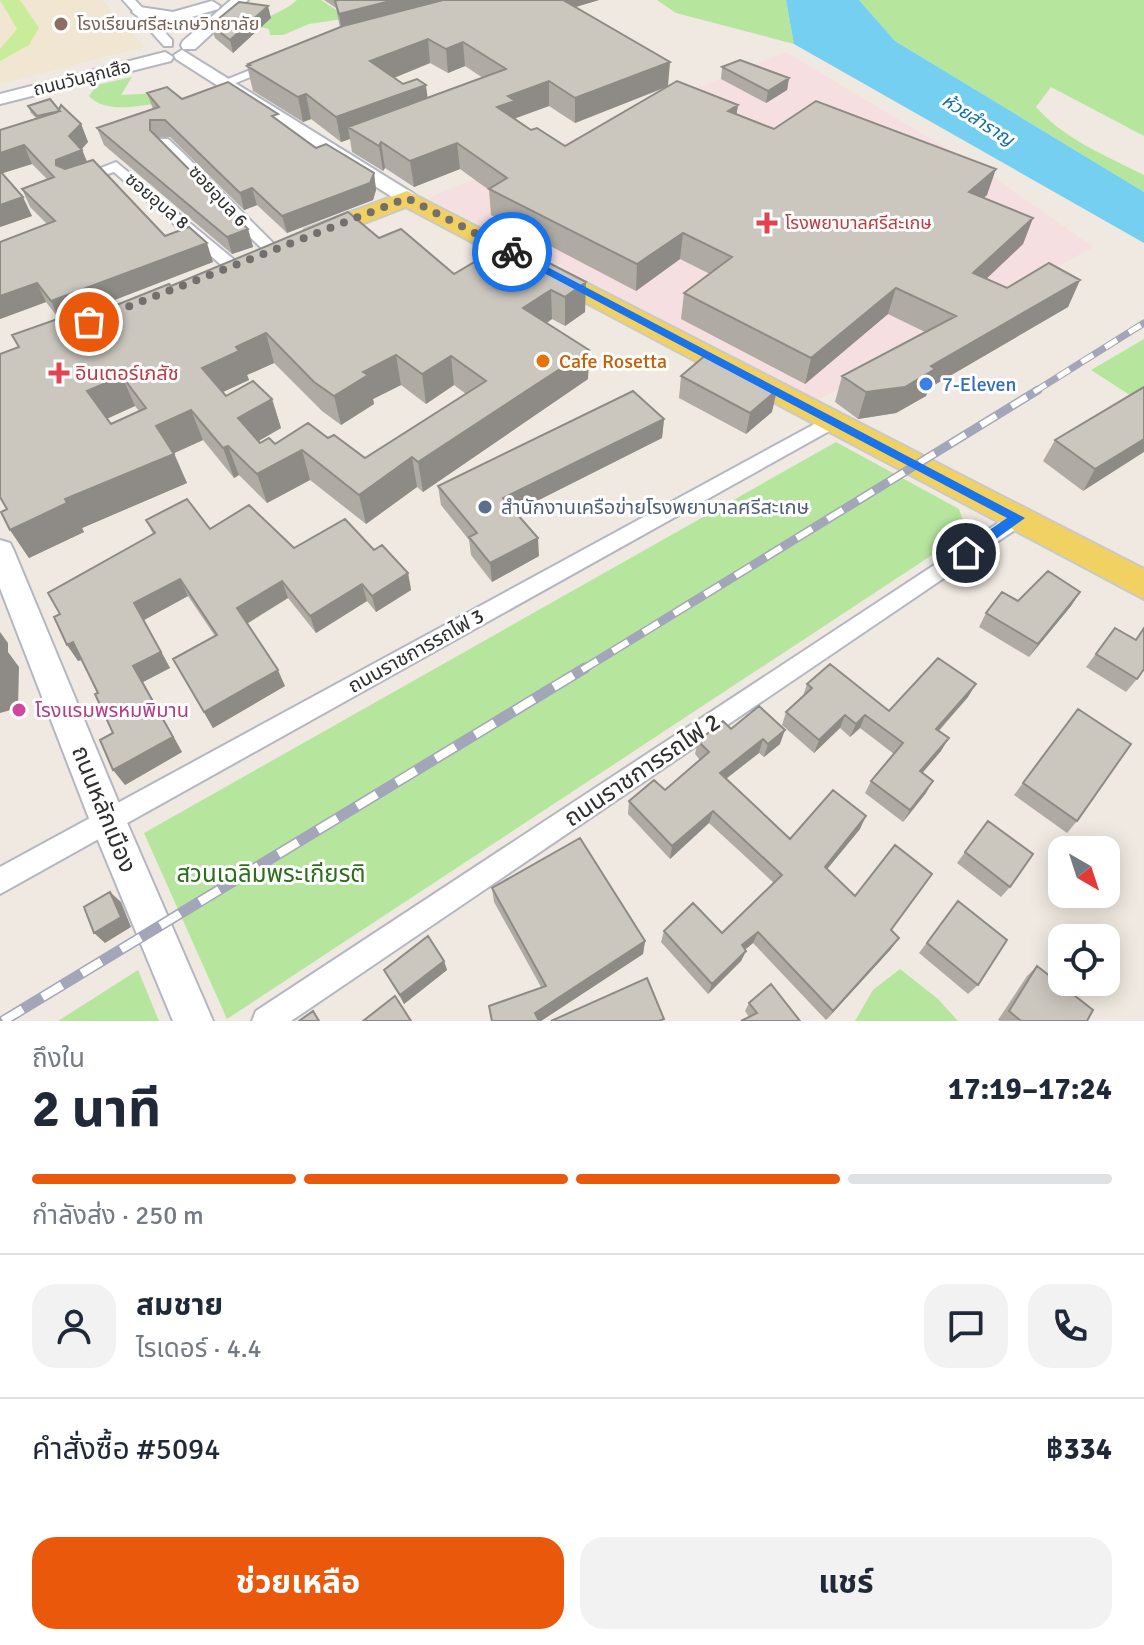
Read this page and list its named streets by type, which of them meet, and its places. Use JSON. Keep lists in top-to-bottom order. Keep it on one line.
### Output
{"streets":{"street":["ถนนวันลูกเสือ","ซอยอุบล 6","ซอยอุบล 8","ถนนราชการรถไฟ 3","ถนนราชการรถไฟ 2","ถนนหลักเมือง"]},"crossings":[["ถนนราชการรถไฟ 3","ถนนหลักเมือง"]],"water":["ห้วยสำราญ"],"parks":["สวนเฉลิมพระเกียรติ"],"places":{"other":["โรงเรียนศรีสะเกษวิทยาลัย","Cafe Rosetta","7-Eleven","สำนักงานเครือข่ายโรงพยาบาลศรีสะเกษ","โรงแรมพรหมพิมาน"],"health":["โรงพยาบาลศรีสะเกษ","อินเตอร์เภสัช"]},"north":"bottom right","page":{"heading":["2 นาที","ถึงใน","17:19–17:24"],"panel":["สมชาย","ไรเดอร์ · 4.4","คำสั่งซื้อ #5094","฿334"],"bar":"กำลังส่ง · 250 m","buttons":["ช่วยเหลือ","แชร์"]}}
